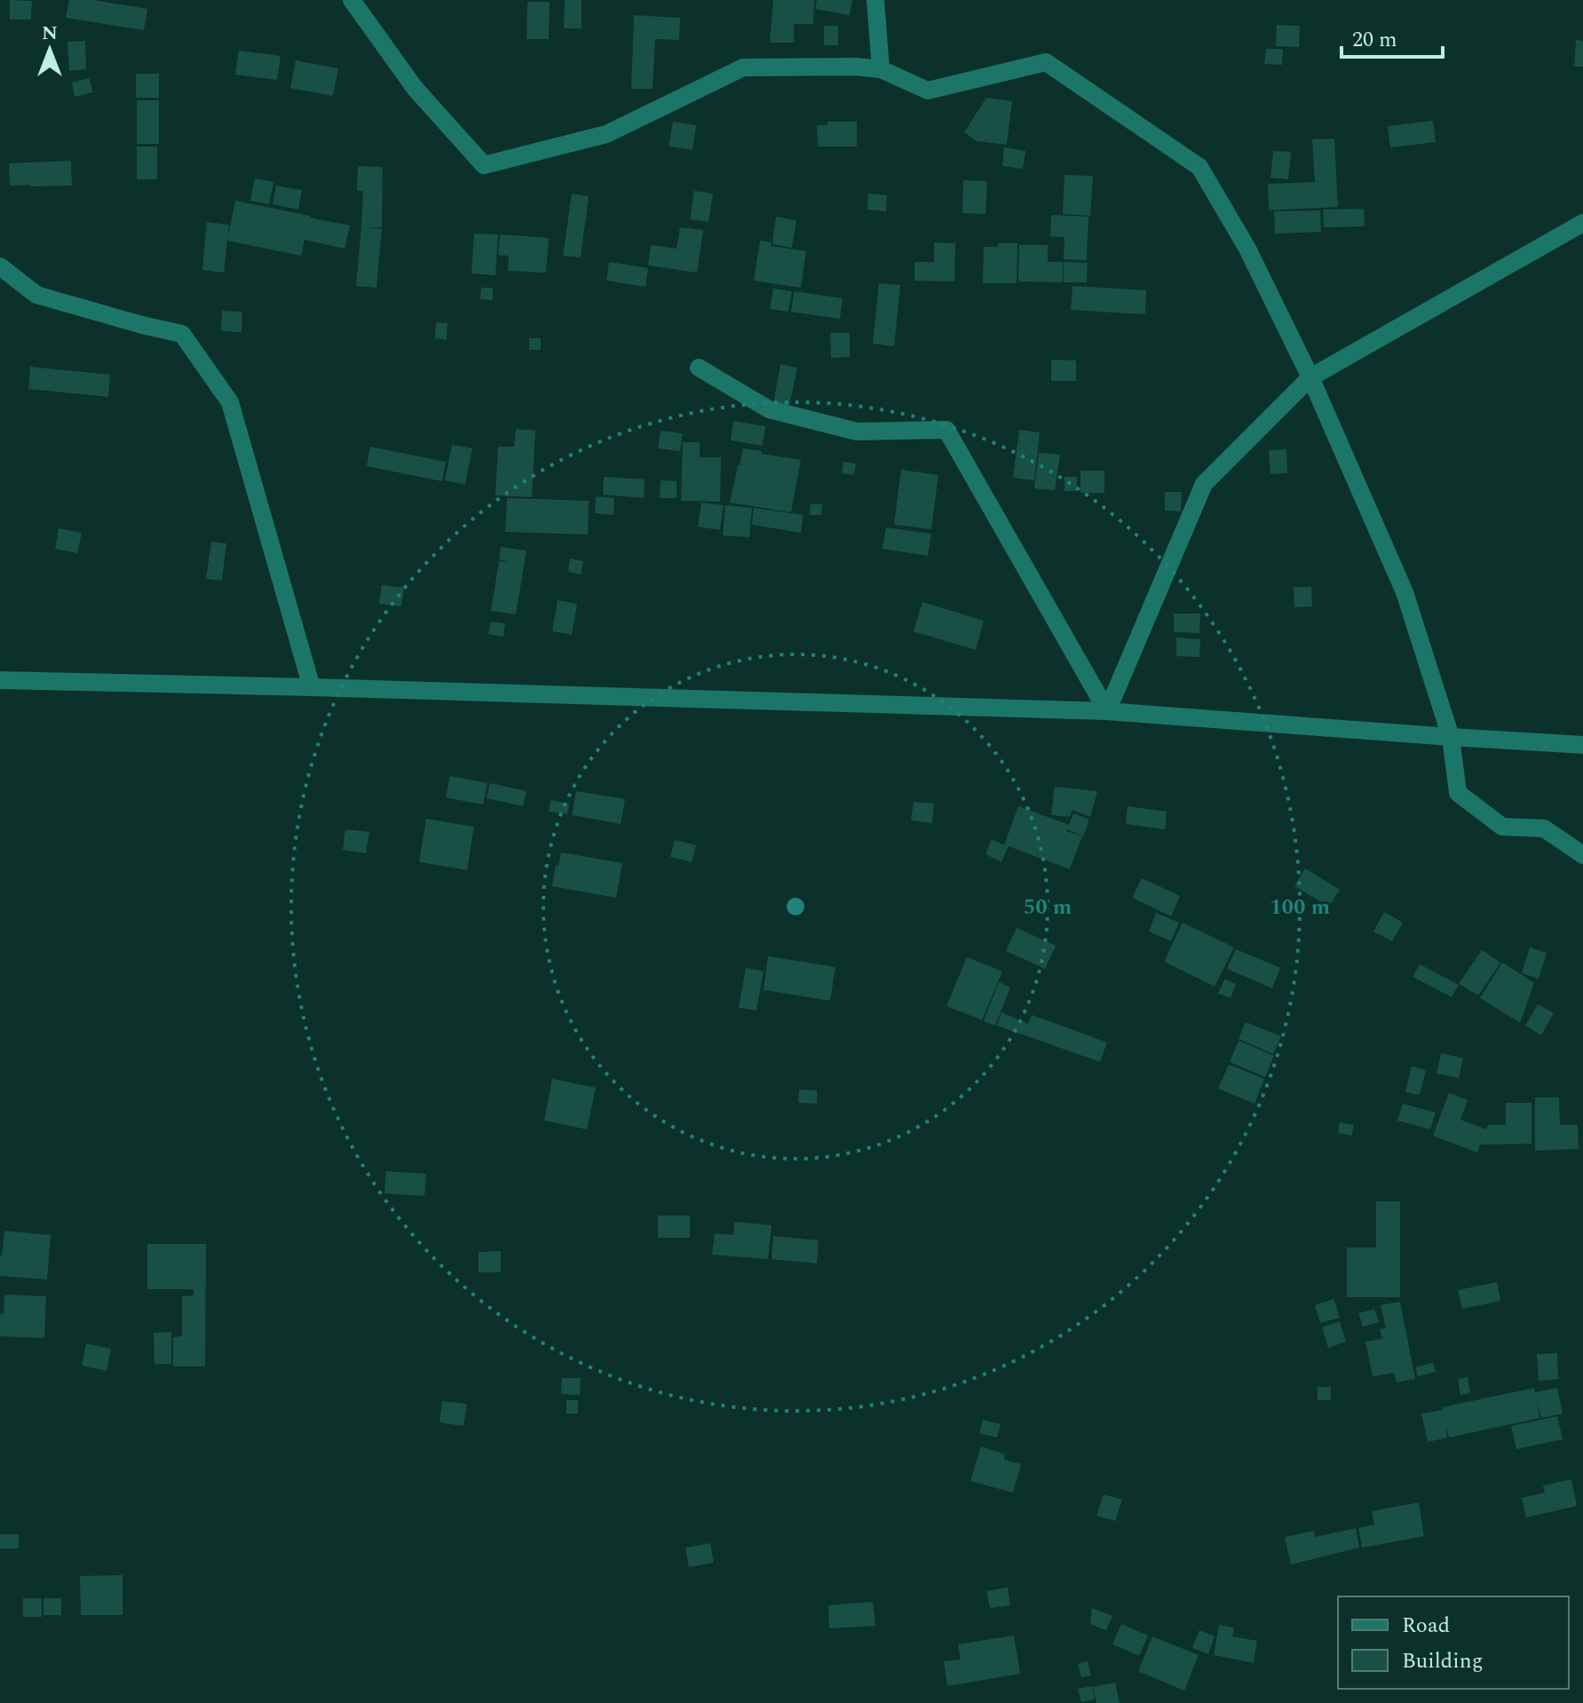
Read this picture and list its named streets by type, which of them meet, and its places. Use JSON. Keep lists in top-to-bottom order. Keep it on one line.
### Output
{"legend":["Road","Building"],"scale_bar":"20 m","north":"top","rings":["50 m","100 m"]}
